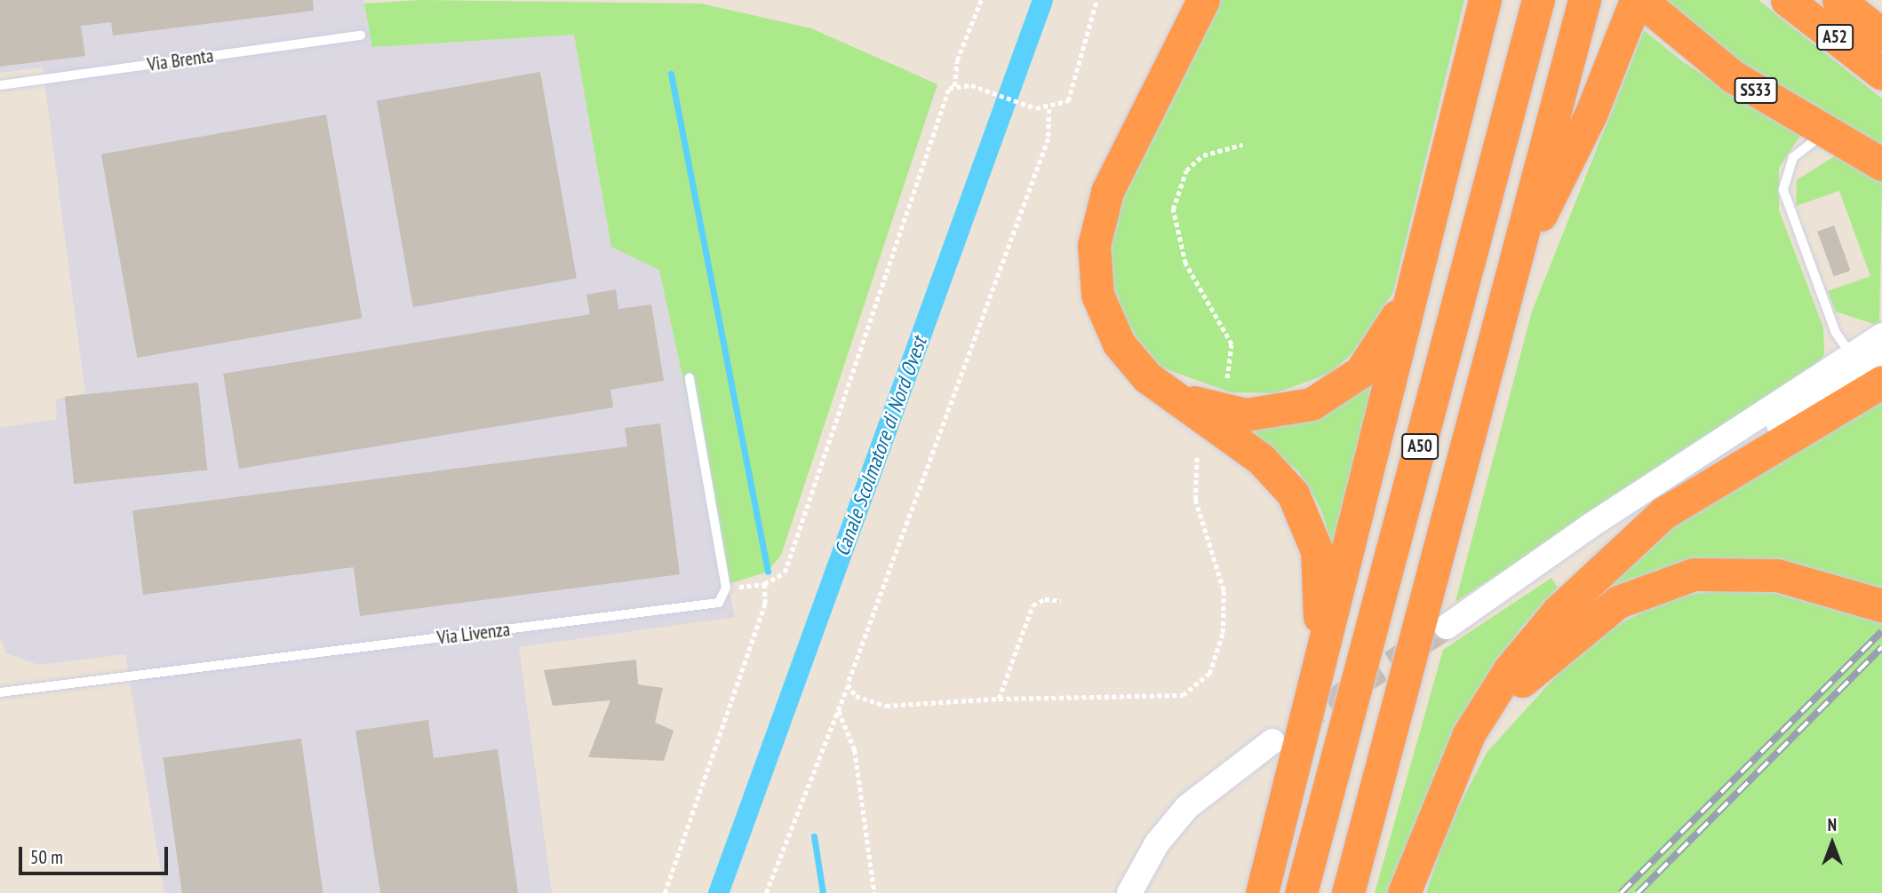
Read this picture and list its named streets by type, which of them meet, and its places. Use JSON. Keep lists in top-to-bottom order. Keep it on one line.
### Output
{"streets":{"highway":["A52","SS33","A50"],"lane":["Via Brenta","Via Livenza"]},"water":["Canale Scolmatore di Nord Ovest"],"scale_bar":"50 m","north":"top"}
